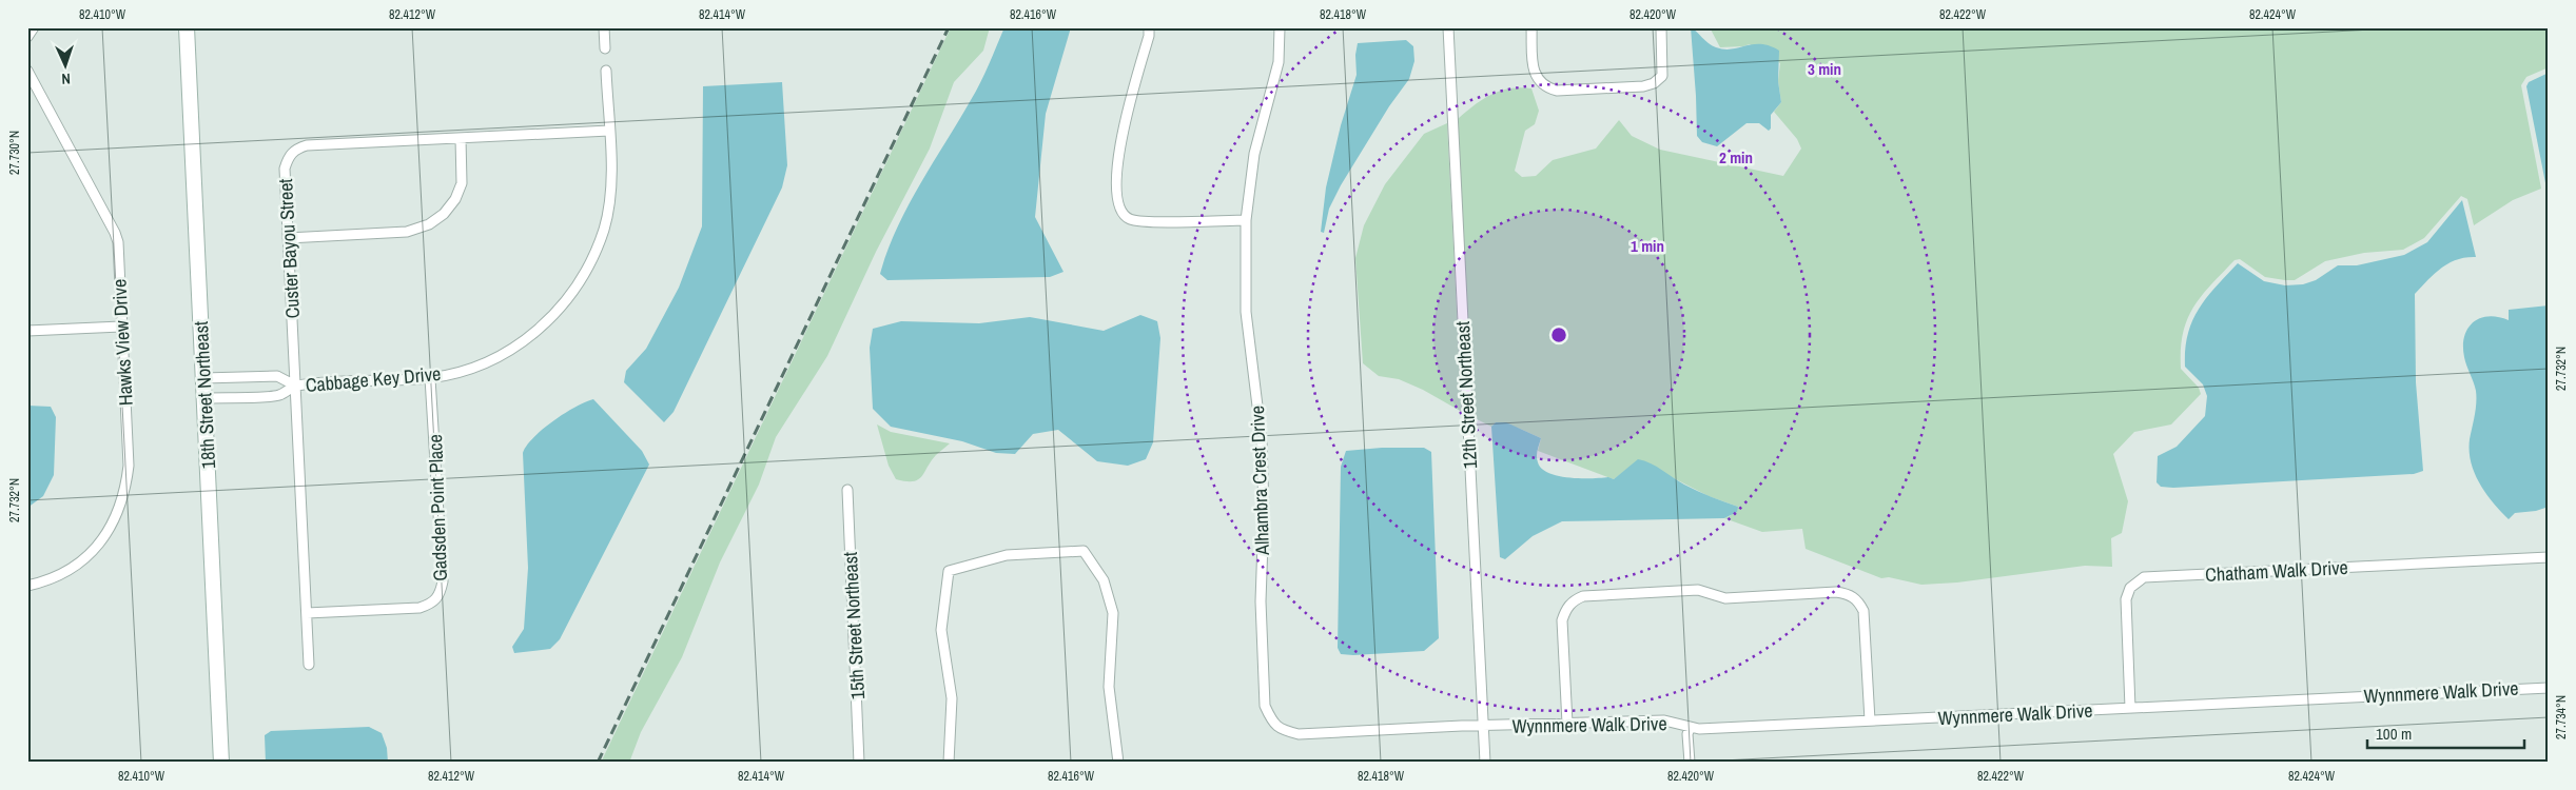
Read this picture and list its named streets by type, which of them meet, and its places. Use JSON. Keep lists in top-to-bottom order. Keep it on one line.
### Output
{"streets":{"street":["Custer Bayou Street","Hawks View Drive","Cabbage Key Drive","18th Street Northeast","12th Street Northeast","Alhambra Crest Drive","Gadsden Point Place","Chatham Walk Drive","15th Street Northeast","Wynnmere Walk Drive"]},"crossings":[["Custer Bayou Street","Cabbage Key Drive"],["Custer Bayou Street","Gadsden Point Place"],["Cabbage Key Drive","18th Street Northeast"],["Cabbage Key Drive","Gadsden Point Place"],["12th Street Northeast","Alhambra Crest Drive"],["12th Street Northeast","Wynnmere Walk Drive"],["Alhambra Crest Drive","Wynnmere Walk Drive"],["Chatham Walk Drive","Wynnmere Walk Drive"]],"scale_bar":"100 m","north":"bottom","coordinates":["82.410°W","82.412°W","82.414°W","82.416°W","82.418°W","82.420°W","82.422°W","82.424°W","27.730°N","27.732°N","27.734°N"],"rings":["3 min","2 min","1 min"]}
